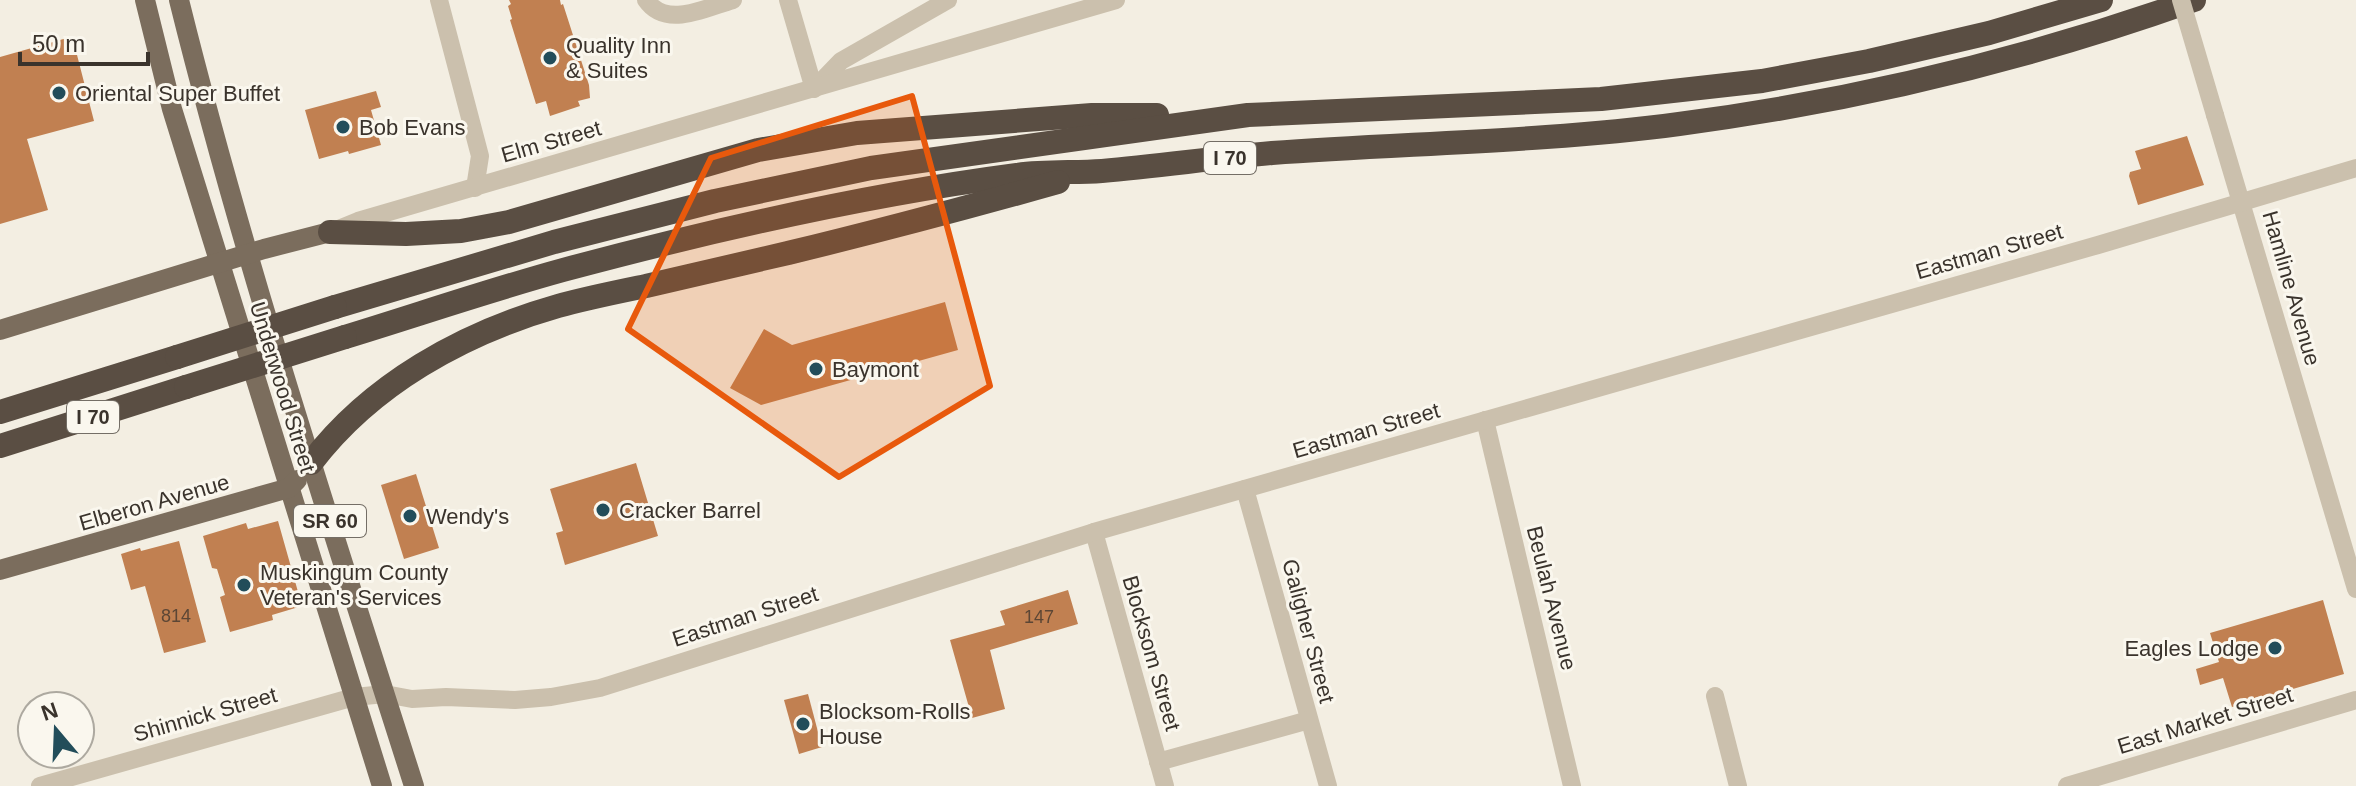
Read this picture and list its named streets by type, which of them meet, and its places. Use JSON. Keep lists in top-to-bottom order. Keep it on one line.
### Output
{"streets":{"highway":["I 70"],"main road":["Elm Street","Underwood Street","Elberon Avenue","SR 60"],"street":["Eastman Street","Hamline Avenue","Beulah Avenue","Galigher Street","Blocksom Street","Shinnick Street","East Market Street"]},"crossings":[["Elm Street","Underwood Street"],["Eastman Street","Hamline Avenue"],["Eastman Street","Underwood Street"],["Eastman Street","Beulah Avenue"],["Eastman Street","Galigher Street"],["Eastman Street","Blocksom Street"],["Eastman Street","Shinnick Street"],["Underwood Street","Elberon Avenue"],["Underwood Street","Shinnick Street"]],"places":["Quality Inn & Suites","Oriental Super Buffet","Bob Evans","Baymont","Cracker Barrel","Wendy's","Muskingum County Veteran's Services","Eagles Lodge","Blocksom-Rolls House"],"house_numbers":["814","147"],"scale_bar":"50 m","north":"top"}
